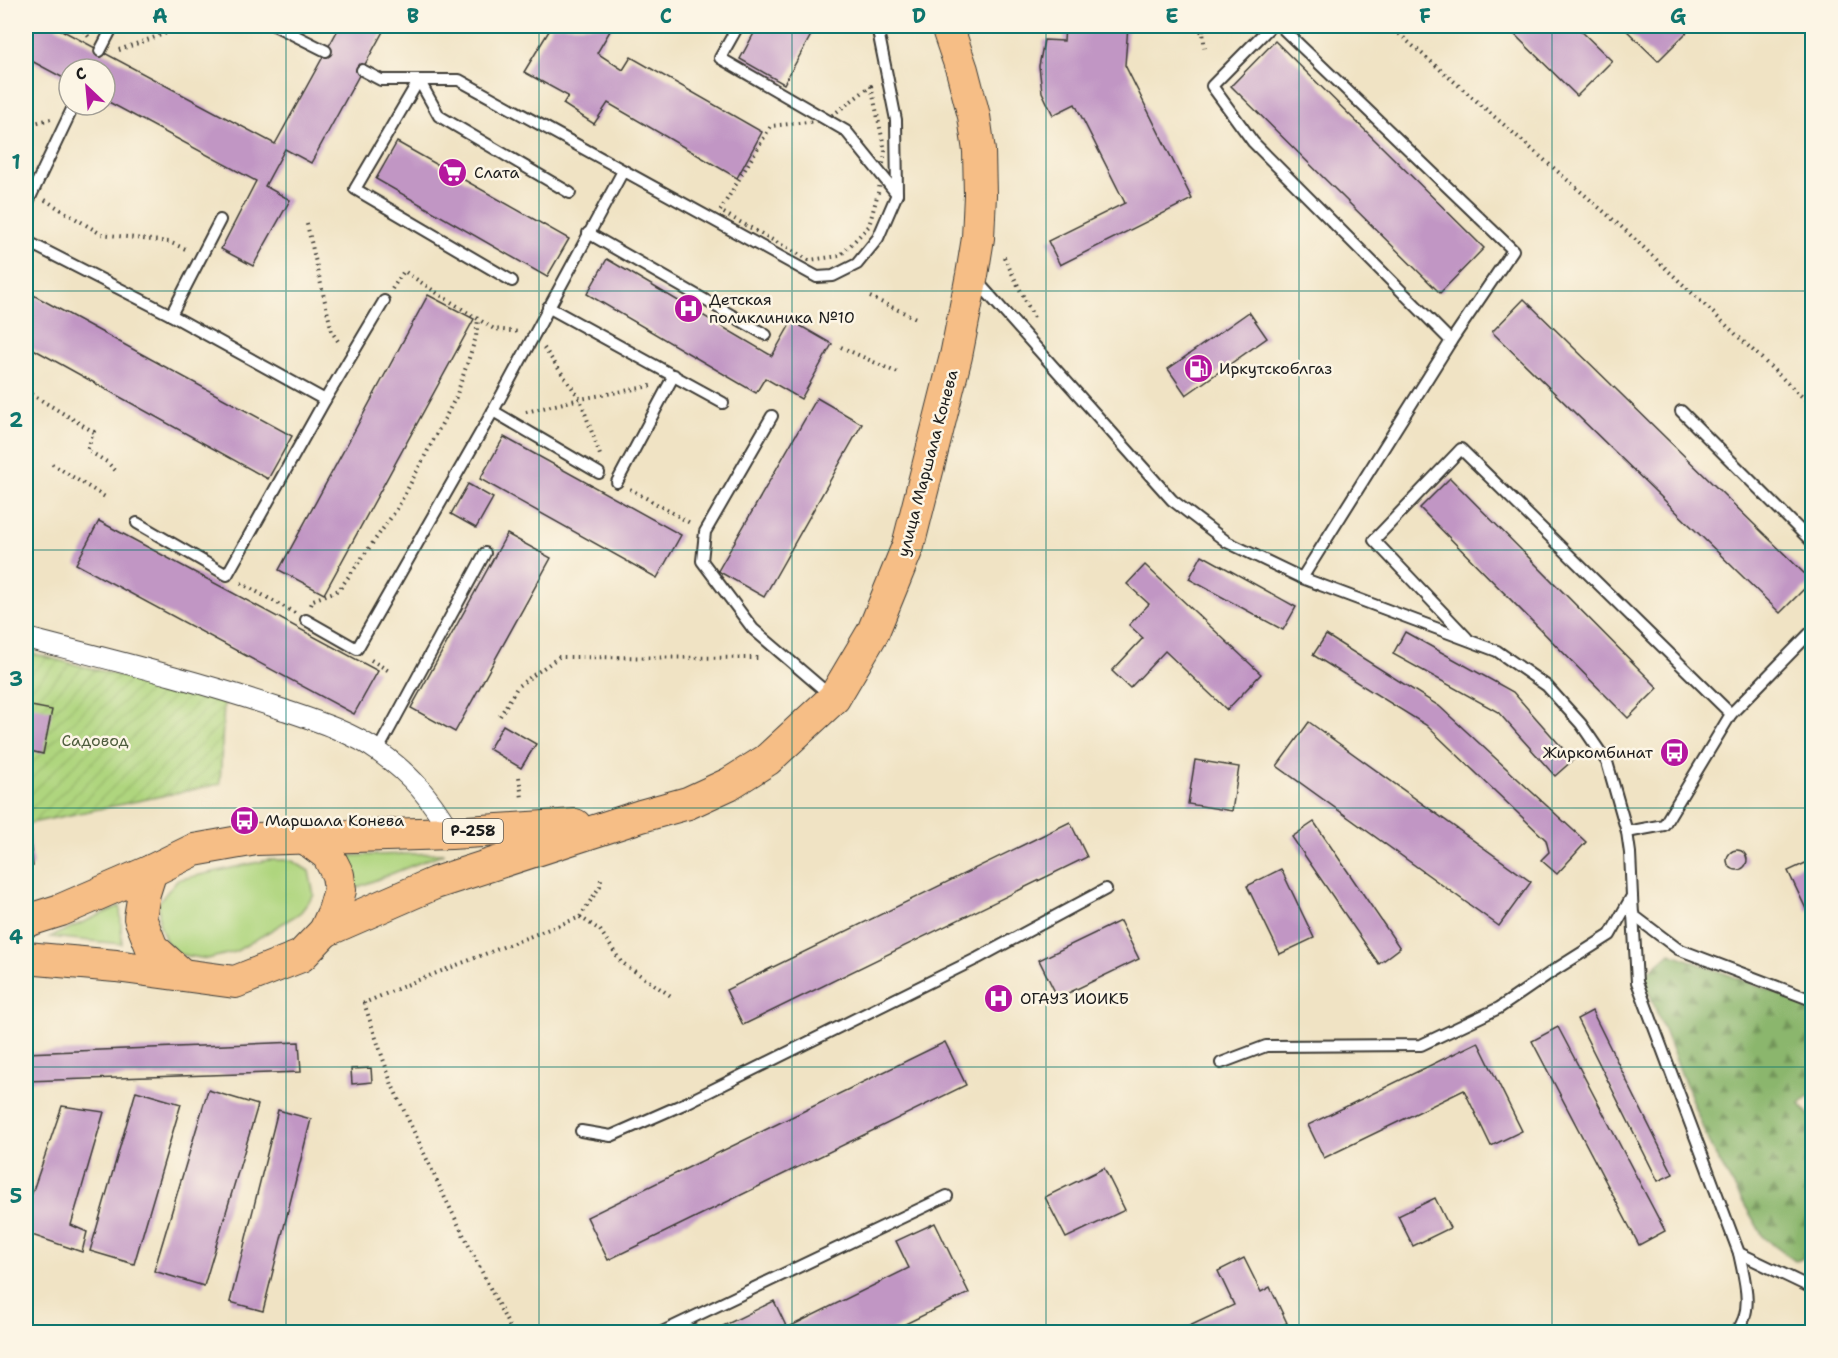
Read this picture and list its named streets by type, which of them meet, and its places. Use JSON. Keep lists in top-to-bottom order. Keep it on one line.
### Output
{"streets":{"main road":["улица Маршала Конева","Р-258"]},"crossings":[["улица Маршала Конева","Р-258"]],"parks":["Садовод"],"places":{"supermarket":["Слата"],"hospital":["Детская поликлиника №10","ОГАУЗ ИОИКБ"],"fuel station":["Иркутскоблгаз"],"bus stop":["Жиркомбинат","Маршала Конева"]},"north":"top left","grid":{"columns":["A","B","C","D","E","F","G"],"rows":["1","2","3","4","5"]}}
